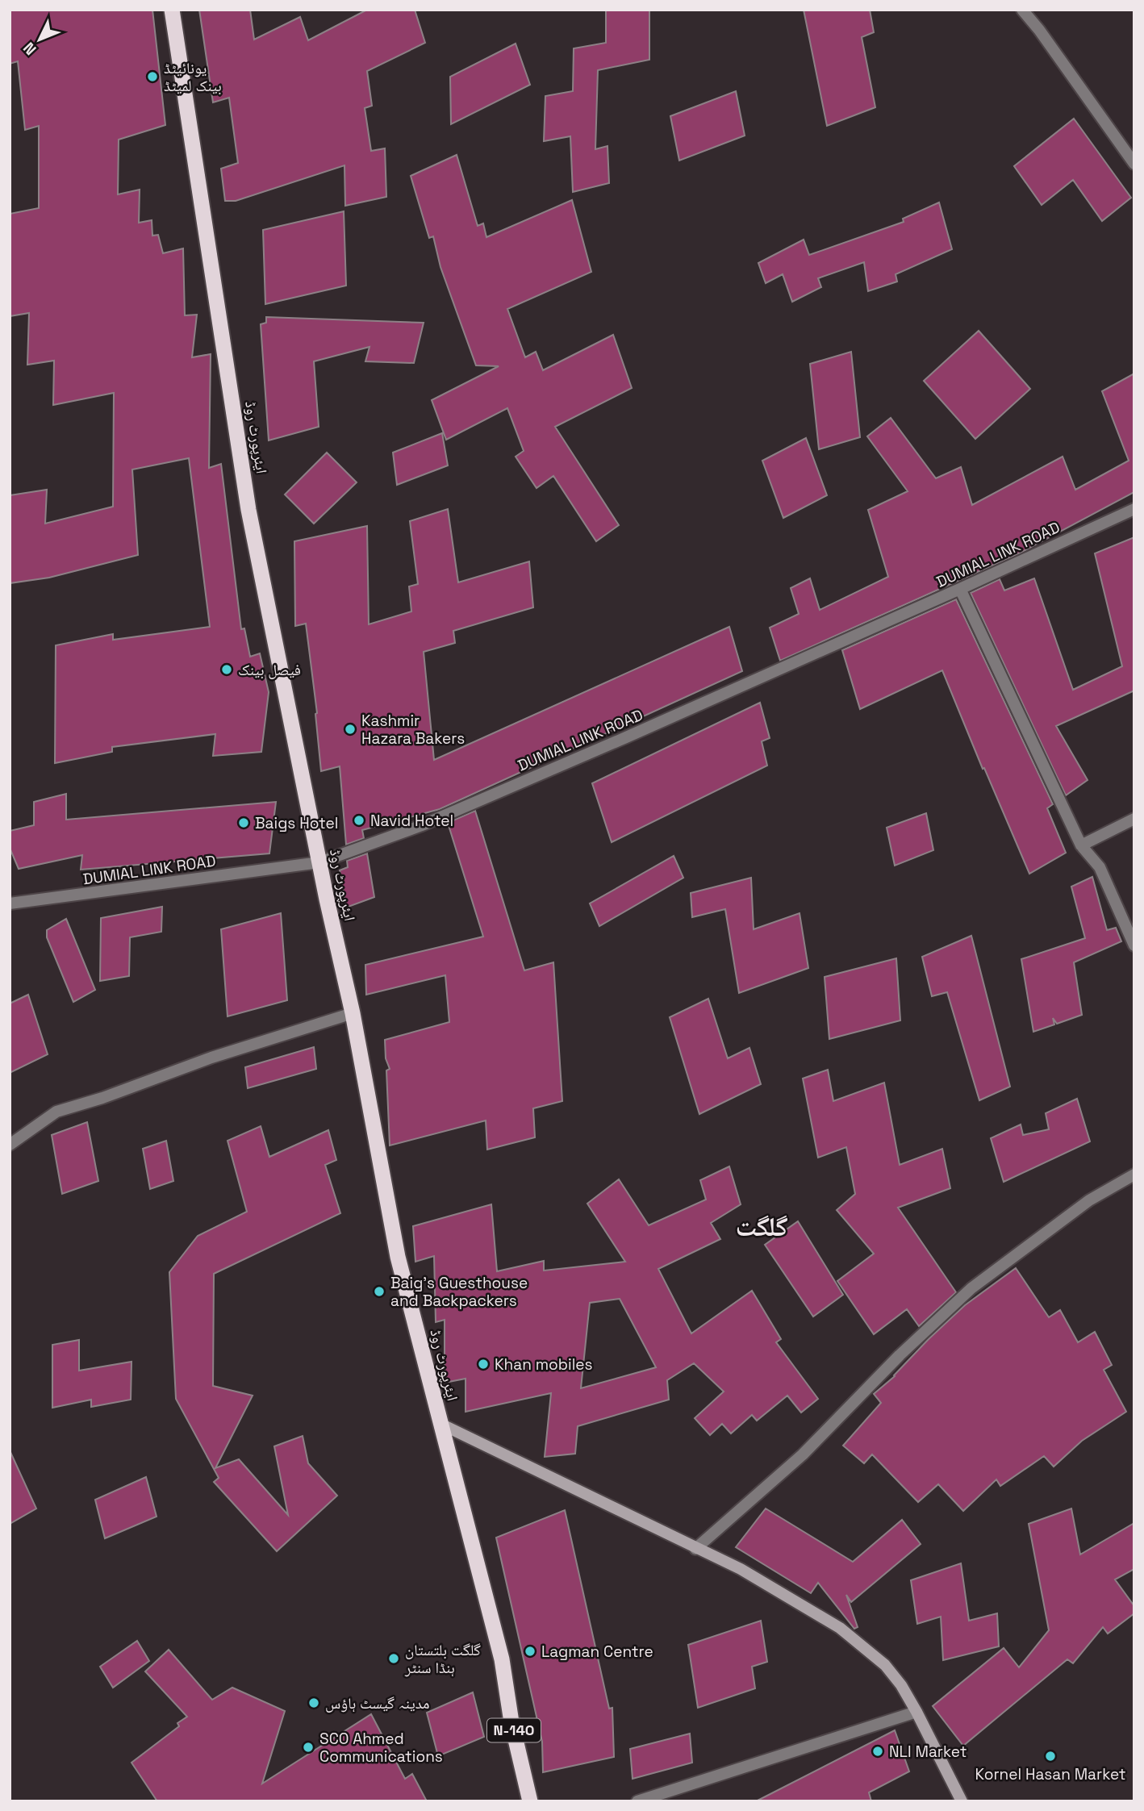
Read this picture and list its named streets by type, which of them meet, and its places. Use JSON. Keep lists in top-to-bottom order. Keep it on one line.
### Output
{"streets":{"highway":["ایئرپورٹ روڈ","N-140"],"street":["DUMIAL LINK ROAD"]},"crossings":[["ایئرپورٹ روڈ","DUMIAL LINK ROAD"]],"districts":["گلگت"],"places":["یونائیٹڈ بینک لمیٹڈ","فیصل بینک","Kashmir Hazara Bakers","Navid Hotel","Baigs Hotel","Baig's Guesthouse and Backpackers","Khan mobiles","Lagman Centre","گلگت بلتستان ہنڈا سنٹر","مدینہ گیسٹ ہاؤس","SCO Ahmed Communications","NLI Market","Kornel Hasan Market"],"north":"bottom left"}
